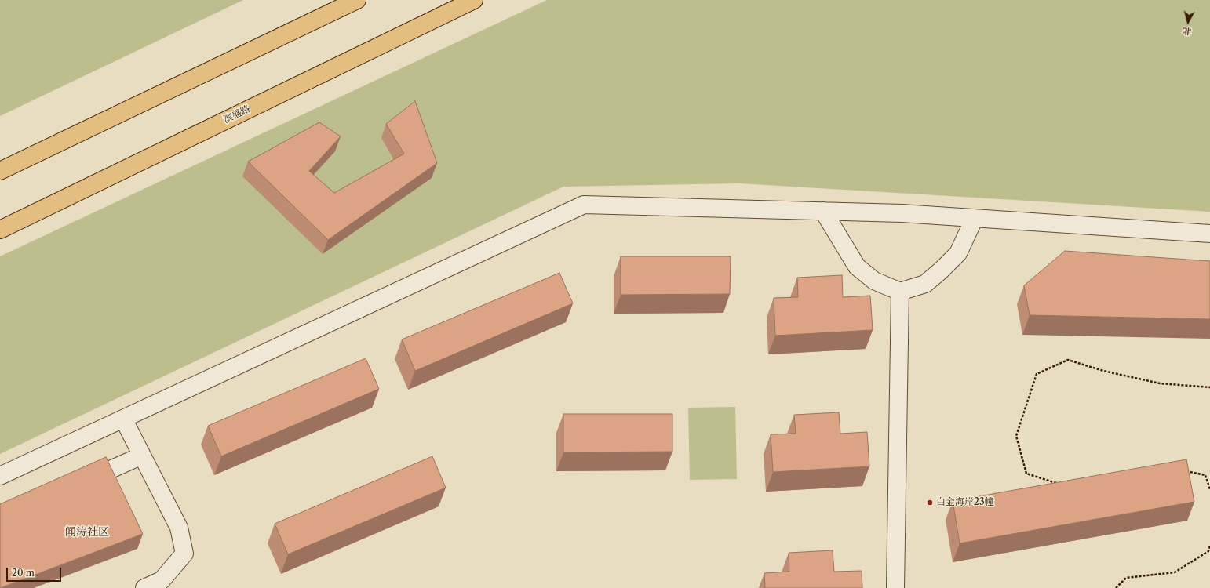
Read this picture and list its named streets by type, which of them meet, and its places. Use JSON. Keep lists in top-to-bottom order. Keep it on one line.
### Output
{"streets":{"main road":["滨盛路"]},"districts":["闻涛社区"],"places":["白金海岸23幢"],"scale_bar":"20 m","north":"bottom"}
